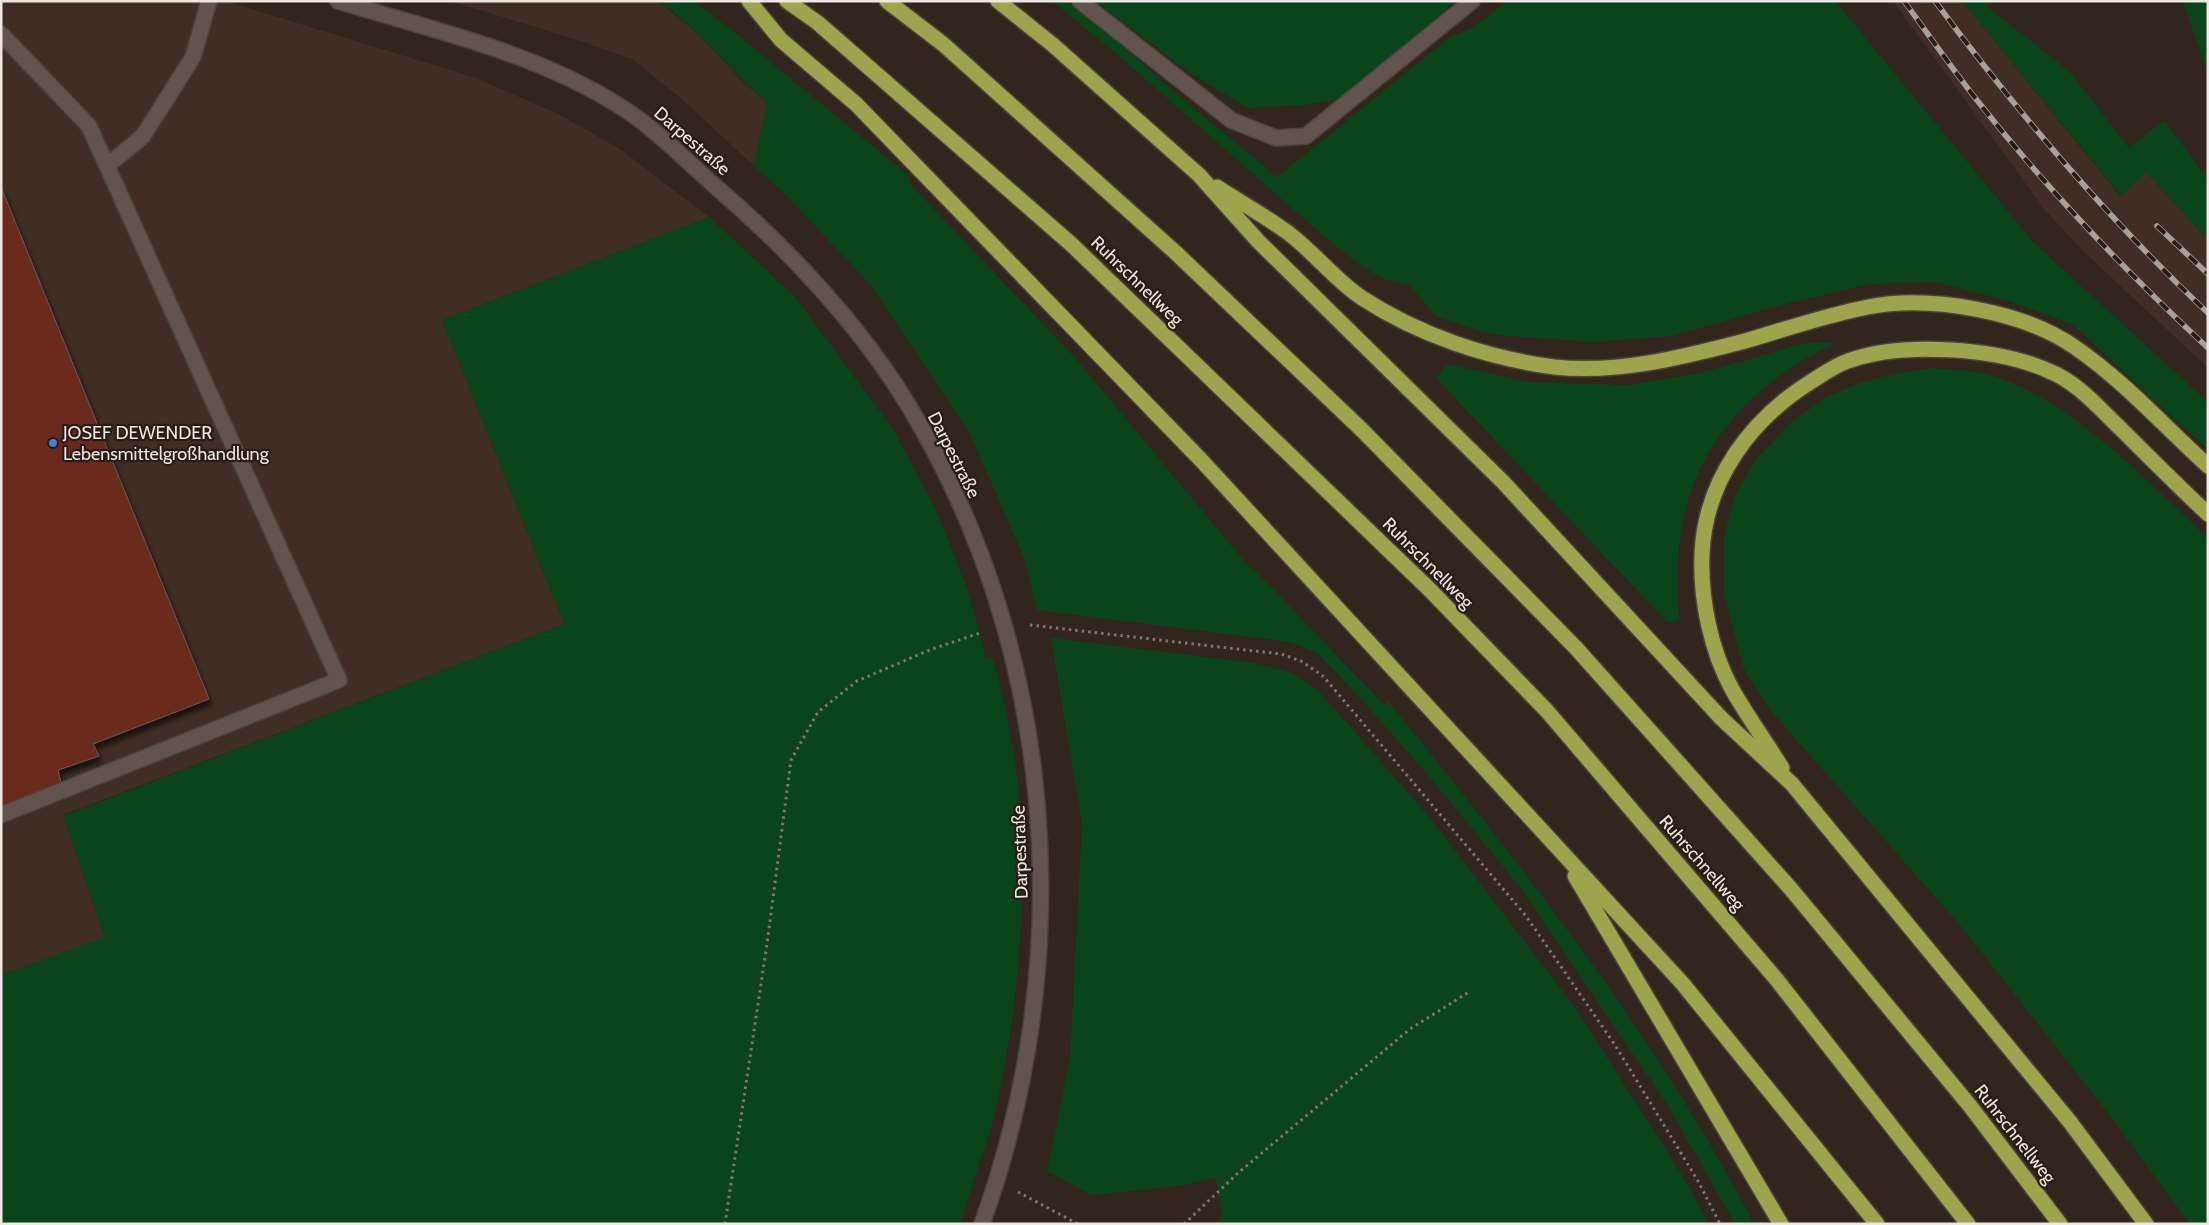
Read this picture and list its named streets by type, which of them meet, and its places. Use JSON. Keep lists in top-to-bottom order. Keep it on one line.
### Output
{"streets":{"highway":["Ruhrschnellweg"],"street":["Darpestraße"]},"places":["JOSEF DEWENDER Lebensmittelgroßhandlung"]}
